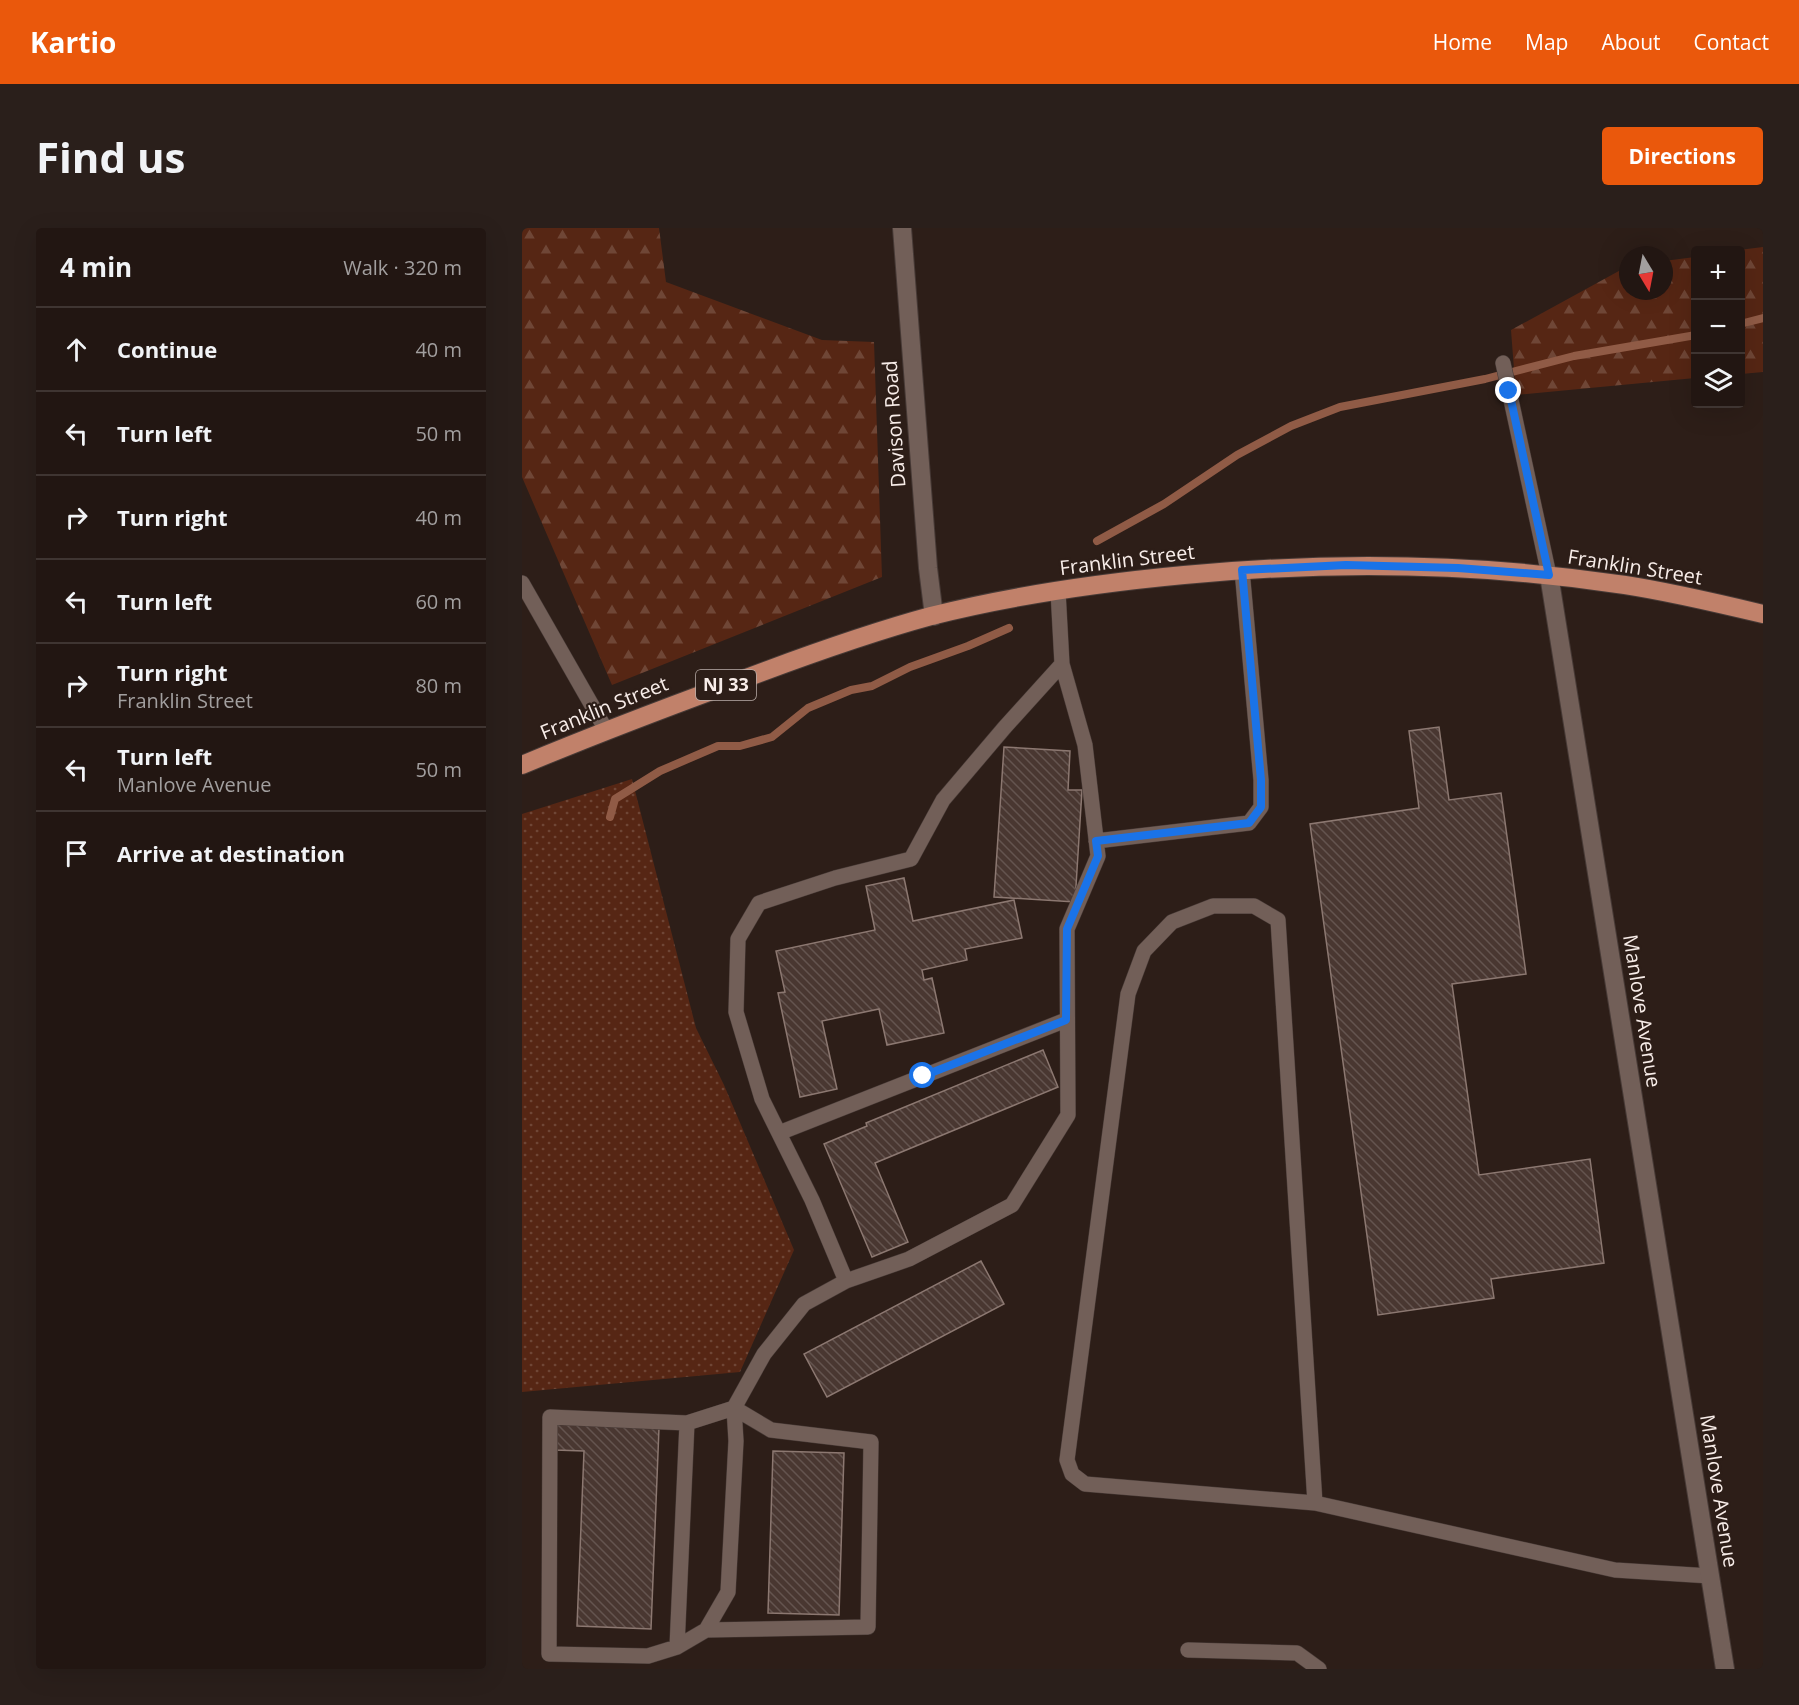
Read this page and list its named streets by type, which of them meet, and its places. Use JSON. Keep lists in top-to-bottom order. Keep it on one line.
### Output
{"streets":{"main road":["Franklin Street","NJ 33"],"street":["Davison Road","Manlove Avenue"]},"crossings":[["Davison Road","Franklin Street"],["Franklin Street","Manlove Avenue"]],"north":"bottom","page":{"header":"Kartio","nav":["Home","Map","About","Contact"],"buttons":"Directions","title":"Find us","heading":["4 min","Walk · 320 m"],"map_buttons":["+","−"],"list":[["Continue","40 m"],["Turn left","50 m"],["Turn right","40 m"],["Turn left","60 m"],["Turn right","Franklin Street","80 m"],["Turn left","Manlove Avenue","50 m"],"Arrive at destination"]}}
